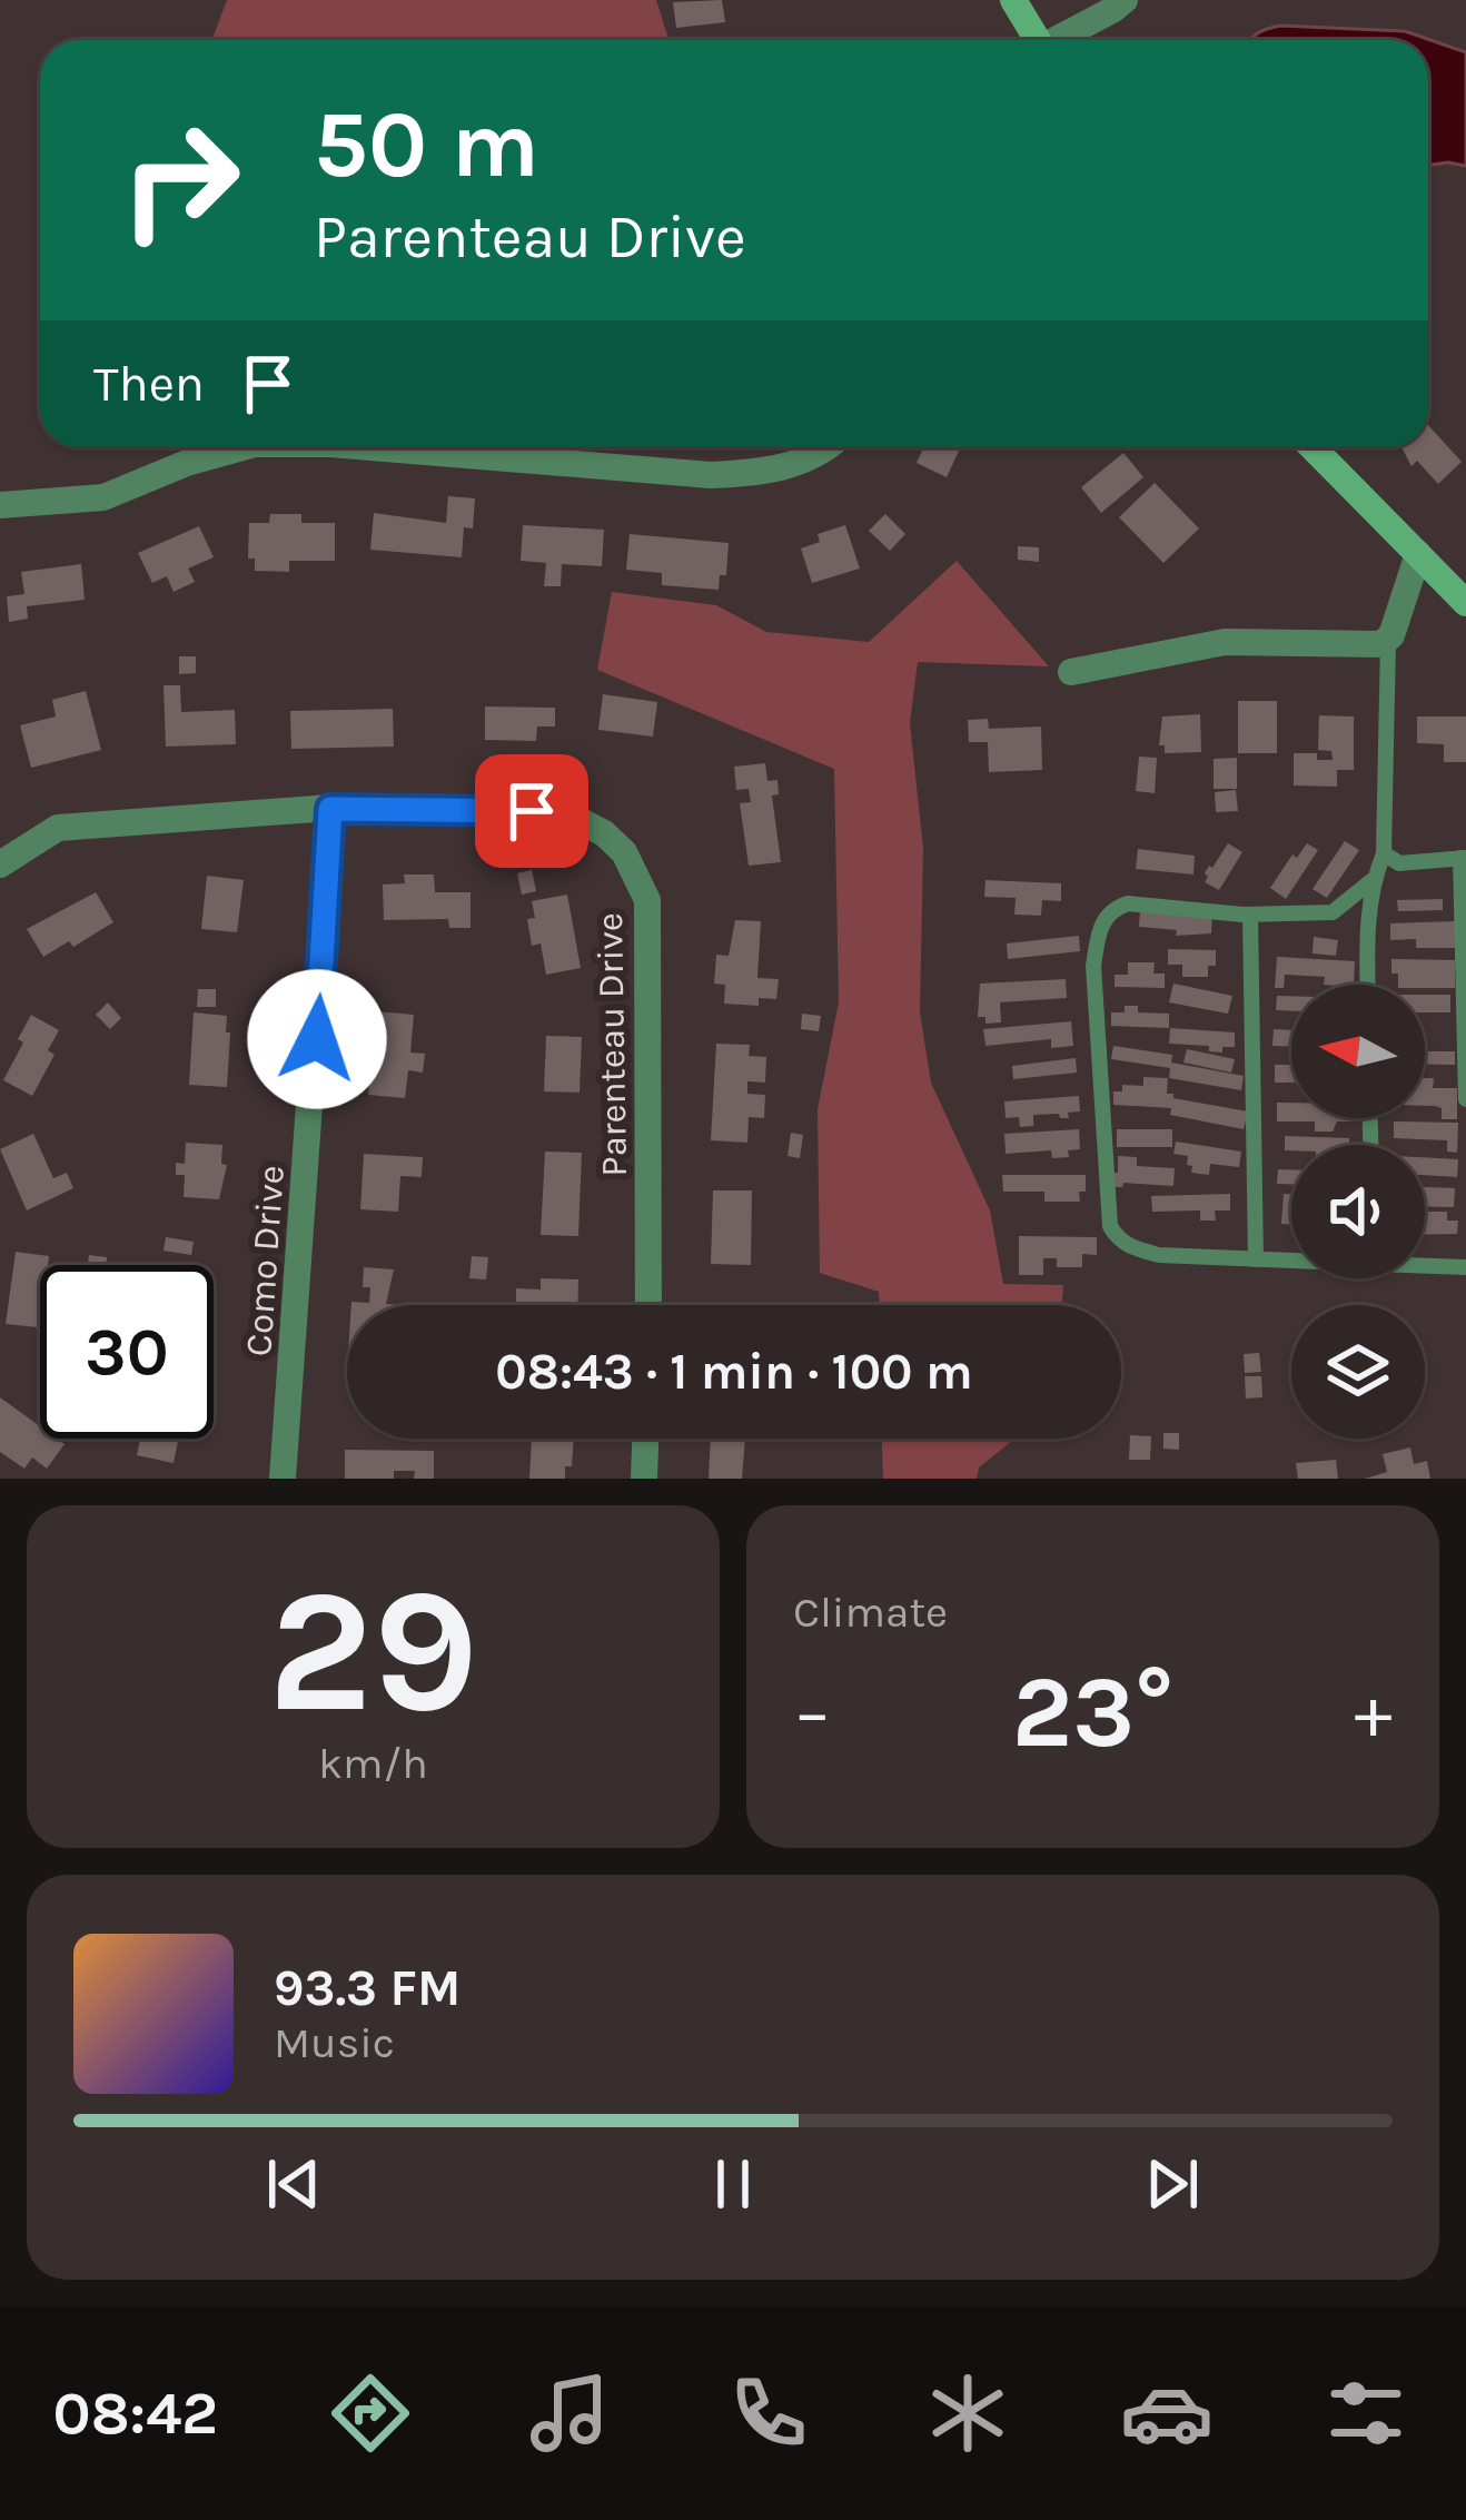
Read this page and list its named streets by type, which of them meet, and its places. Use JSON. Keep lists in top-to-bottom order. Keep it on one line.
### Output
{"streets":{"street":["Parenteau Drive","Como Drive"]},"crossings":[["Parenteau Drive","Como Drive"]],"north":"left","page":{"turn":["50 m","Parenteau Drive"],"then":"Then","limit":"30","trip":"08:43 · 1 min · 100 m","tile":[["29","km/h"],"Climate"],"heat":["−","23°","+"],"song":["93.3 FM","Music"],"tabs":"08:42"}}
